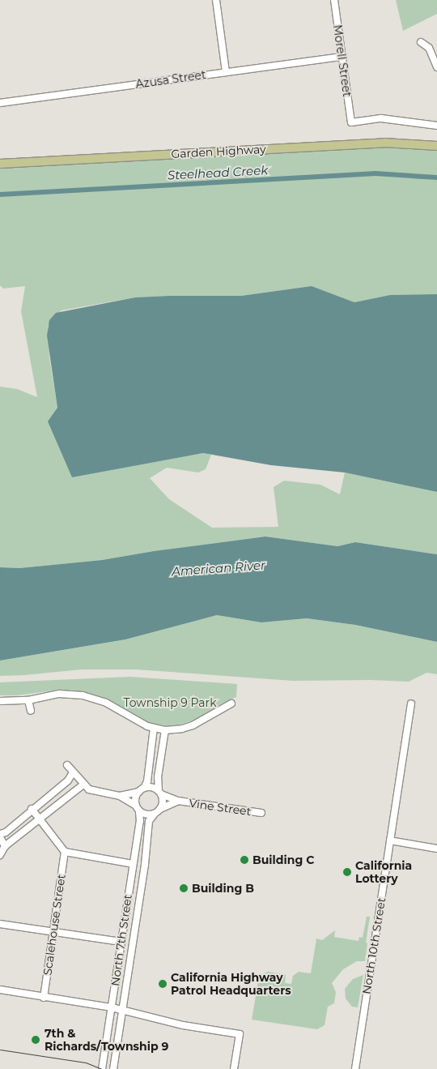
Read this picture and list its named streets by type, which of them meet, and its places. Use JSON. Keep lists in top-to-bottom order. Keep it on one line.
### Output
{"streets":{"main road":["Garden Highway"],"street":["Morell Street","Azusa Street","Vine Street","Scalehouse Street","North 7th Street","North 10th Street"]},"crossings":[["Morell Street","Azusa Street"],["Vine Street","North 7th Street"]],"water":["Steelhead Creek","American River"],"parks":["Township 9 Park"],"places":["Building C","California Lottery","Building B","California Highway Patrol Headquarters","7th & Richards/Township 9"]}
